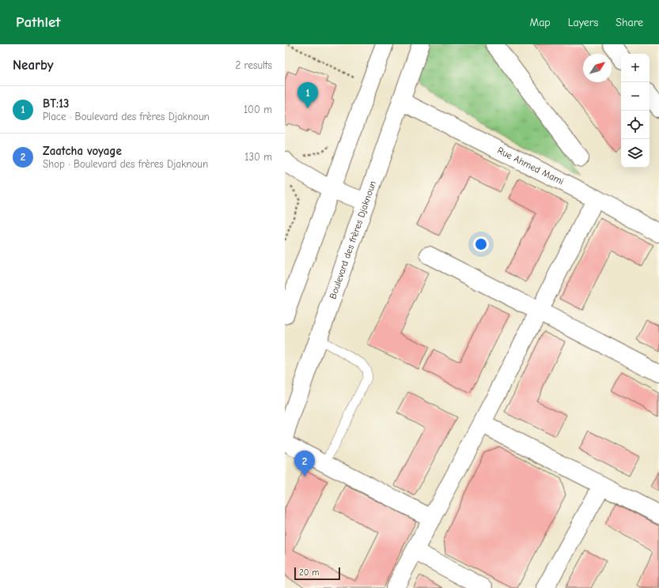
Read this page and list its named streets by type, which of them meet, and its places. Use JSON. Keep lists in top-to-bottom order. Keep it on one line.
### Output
{"streets":{"street":["Rue Ahmed Mami","Boulevard des frères Djaknoun"]},"crossings":[["Rue Ahmed Mami","Boulevard des frères Djaknoun"]],"scale_bar":"20 m","north":"top right","page":{"header":"Pathlet","nav":["Map","Layers","Share"],"heading":["Nearby","2 results"],"map_buttons":["+","−"],"pins":["1","2"],"list":[{"mark":"1","name":"BT:13","note":"Place · Boulevard des frères Djaknoun","value":"100 m"},{"mark":"2","name":"Zaatcha voyage","note":"Shop · Boulevard des frères Djaknoun","value":"130 m"}],"scale":"20 m"}}
